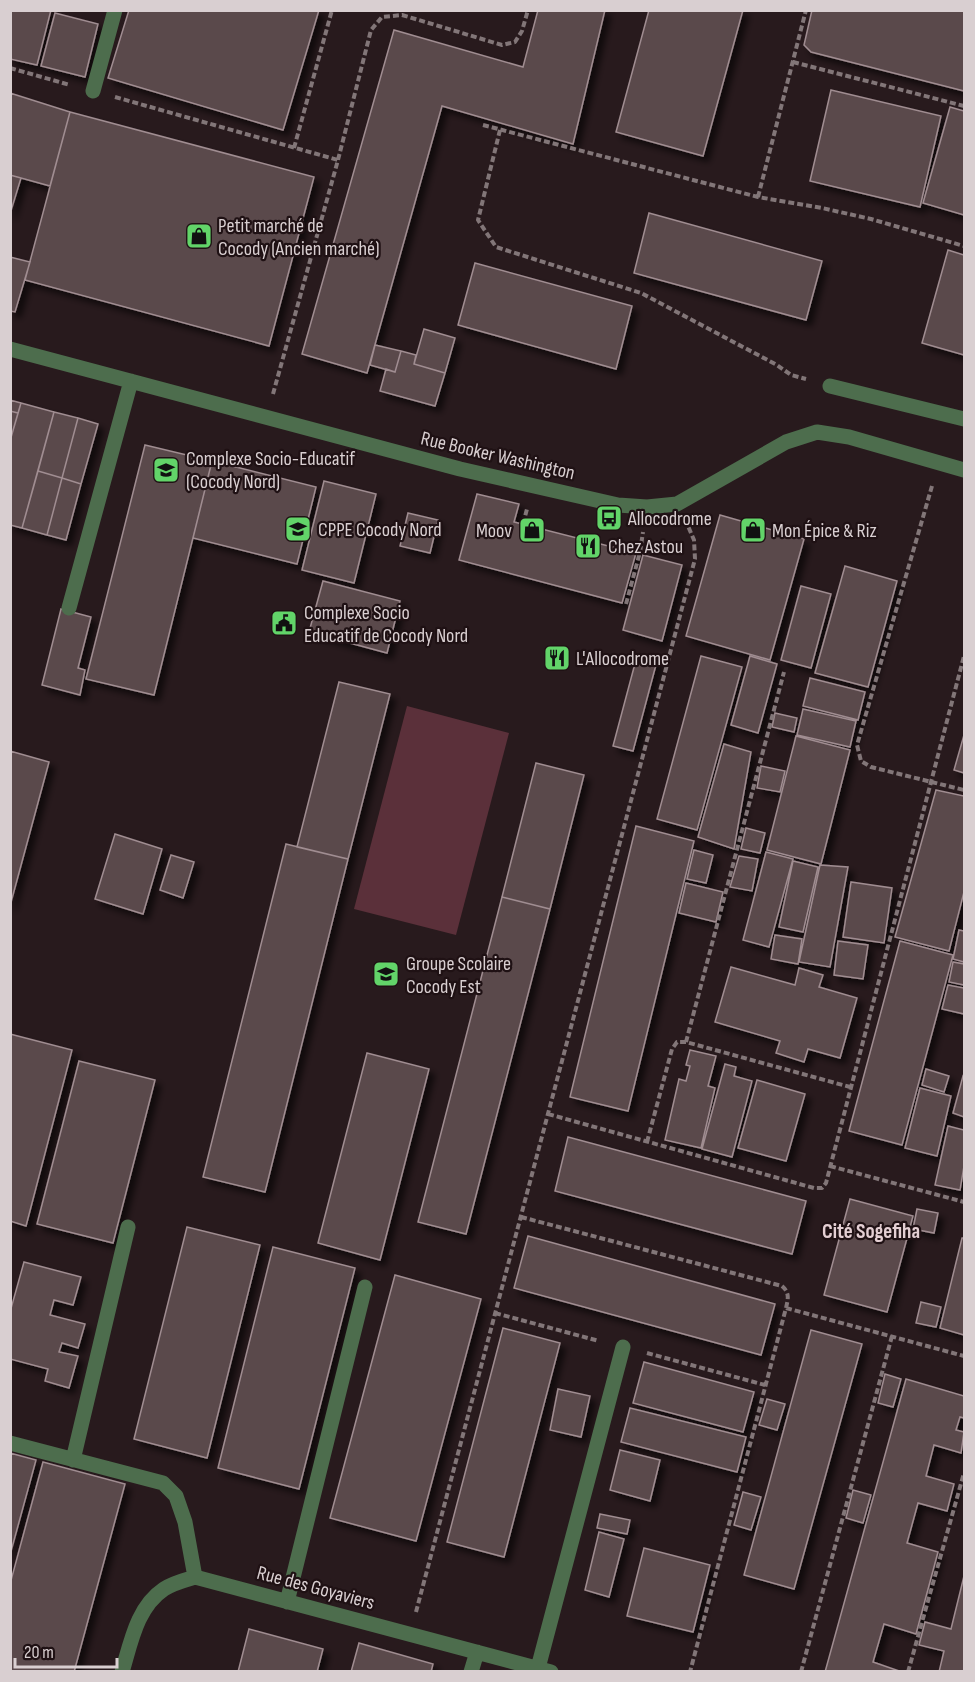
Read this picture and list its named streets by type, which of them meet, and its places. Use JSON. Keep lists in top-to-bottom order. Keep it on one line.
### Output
{"streets":{"street":["Rue Booker Washington","Rue des Goyaviers"]},"districts":["Cité Sogefiha"],"places":{"shop":["Petit marché de Cocody (Ancien marché)","Moov","Mon Épice & Riz"],"school or university":["Complexe Socio-Educatif (Cocody Nord)","CPPE Cocody Nord","Groupe Scolaire Cocody Est"],"bus stop":["Allocodrome"],"restaurant":["Chez Astou","L'Allocodrome"],"public building":["Complexe Socio Educatif de Cocody Nord"]},"scale_bar":"20 m"}
